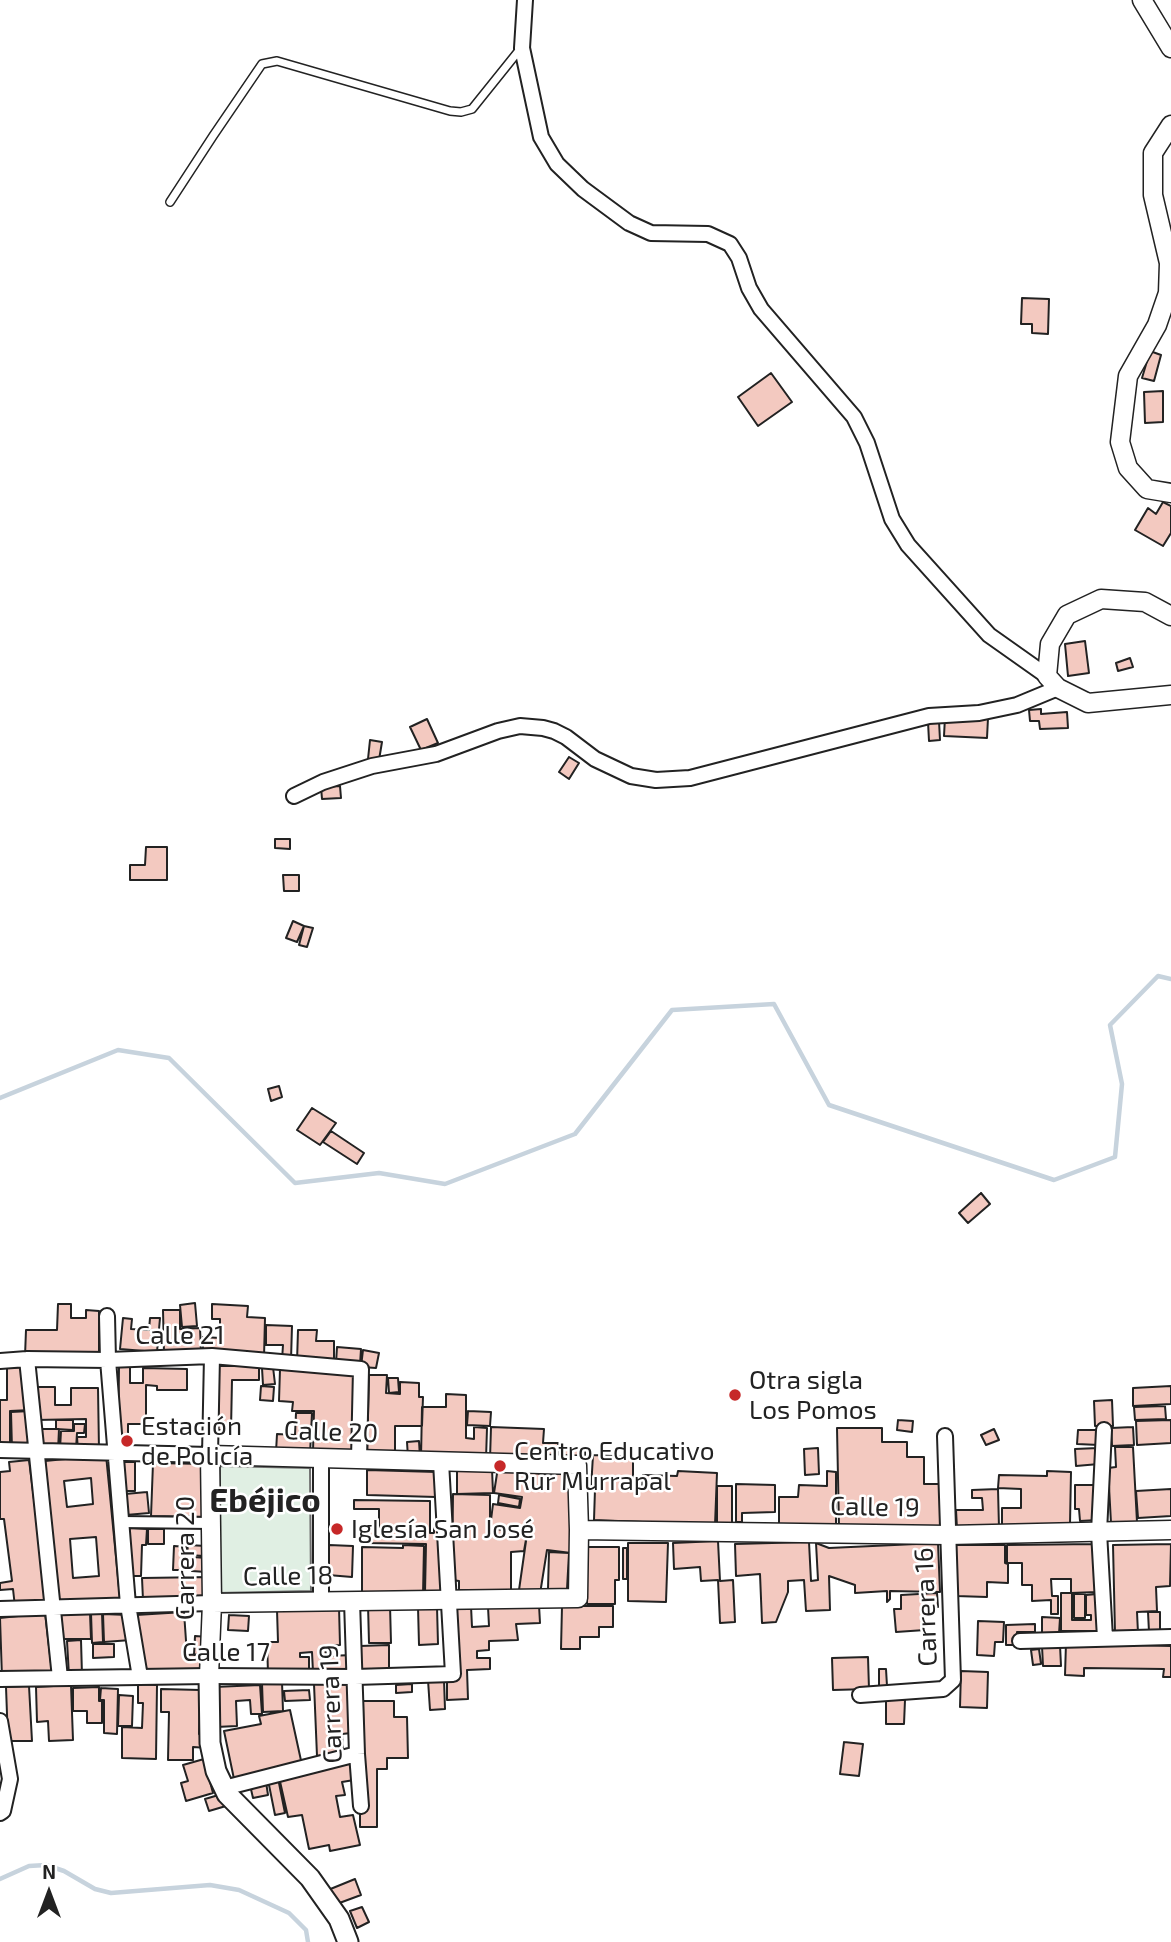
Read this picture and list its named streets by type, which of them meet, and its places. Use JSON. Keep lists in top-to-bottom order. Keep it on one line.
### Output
{"streets":{"street":["Calle 21","Calle 20","Calle 19","Carrera 20","Calle 18","Carrera 16","Calle 17","Carrera 19"]},"crossings":[["Calle 21","Calle 20"],["Calle 21","Carrera 20"],["Calle 20","Calle 19"],["Calle 20","Carrera 20"],["Calle 20","Calle 18"],["Calle 19","Calle 18"],["Calle 19","Carrera 16"],["Carrera 20","Calle 18"],["Carrera 20","Calle 17"],["Calle 18","Calle 17"],["Calle 18","Carrera 19"],["Calle 17","Carrera 19"]],"districts":["Ebéjico"],"places":["Otra sigla Los Pomos","Estación de Policía","Centro Educativo Rur Murrapal","Iglesía San José"],"north":"top"}
